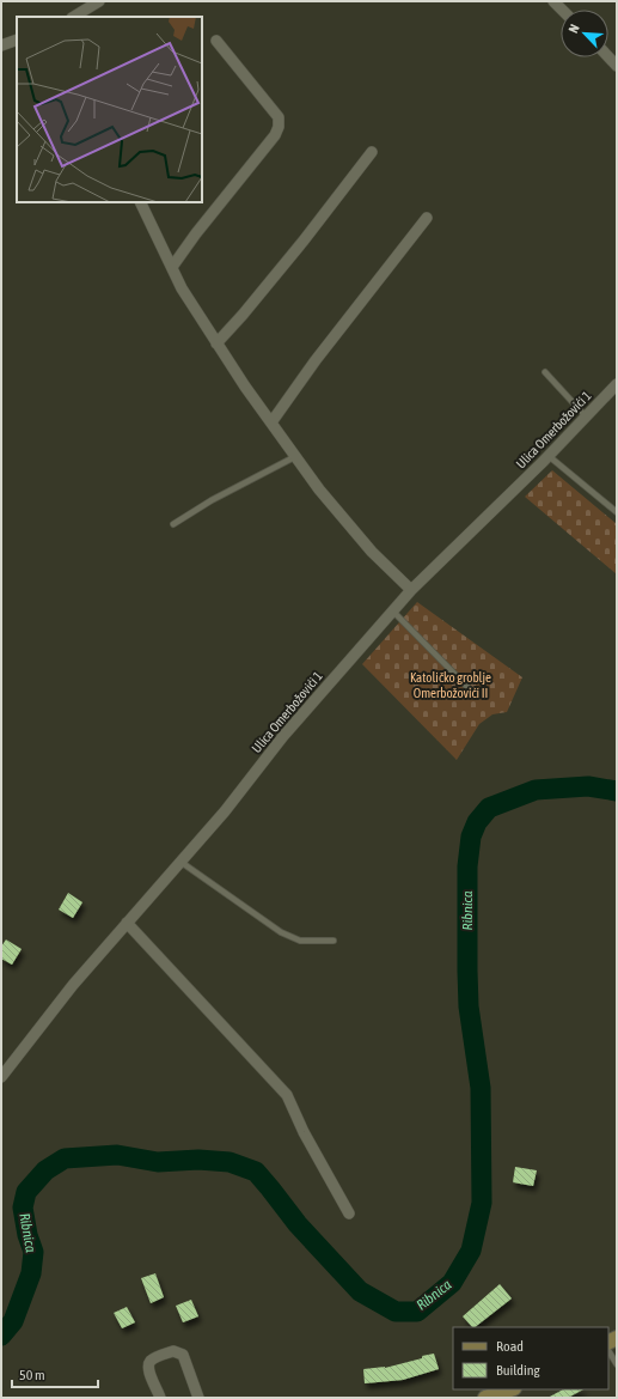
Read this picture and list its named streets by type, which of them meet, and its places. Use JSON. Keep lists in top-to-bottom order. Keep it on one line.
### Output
{"streets":{"street":["Ulica Omerbožovići 1"]},"water":["Ribnica"],"parks":["Katoličko groblje Omerbožovići II"],"legend":["Road","Building"],"scale_bar":"50 m","north":"top left"}
